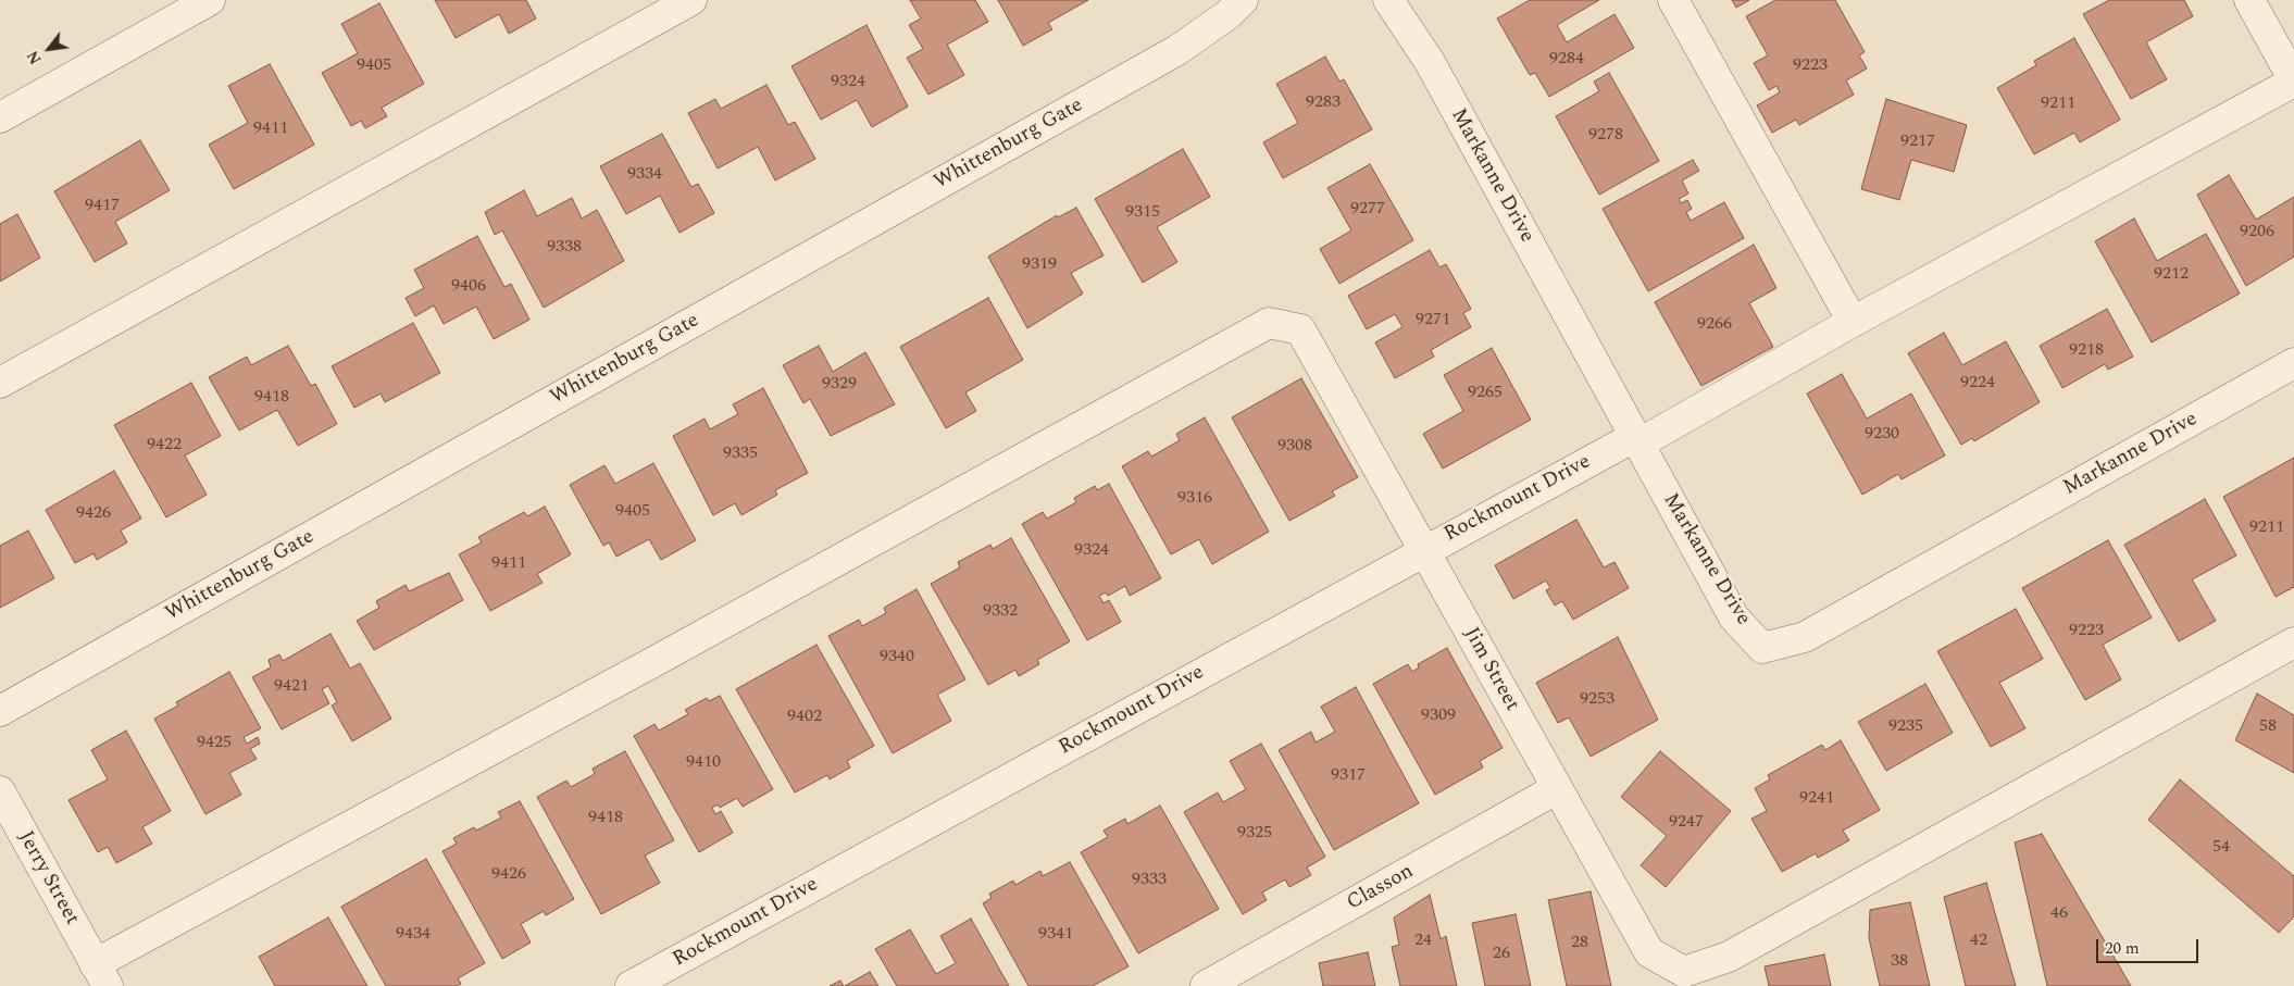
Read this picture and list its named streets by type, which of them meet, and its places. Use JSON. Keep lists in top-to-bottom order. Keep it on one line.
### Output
{"streets":{"street":["Whittenburg Gate","Markanne Drive","Rockmount Drive","Jim Street","Jerry Street","Classon"]},"crossings":[["Markanne Drive","Rockmount Drive"],["Rockmount Drive","Jim Street"],["Jim Street","Jerry Street"],["Jim Street","Classon"]],"house_numbers":["9284","9405","9223","9324","9283","9211","9411","9278","9217","9334","9417","9277","9315","9206","9338","9319","9212","9406","9271","9266","9218","9224","9329","9265","9418","9230","9422","9308","9335","9316","9405","9426","9211","9324","9411","9332","9223","9340","9421","9253","9309","9402","9235","58","9425","9410","9317","9241","9418","9247","9325","54","9426","9333","46","9434","9341","24","42","28","26","38"],"scale_bar":"20 m","north":"bottom left"}
